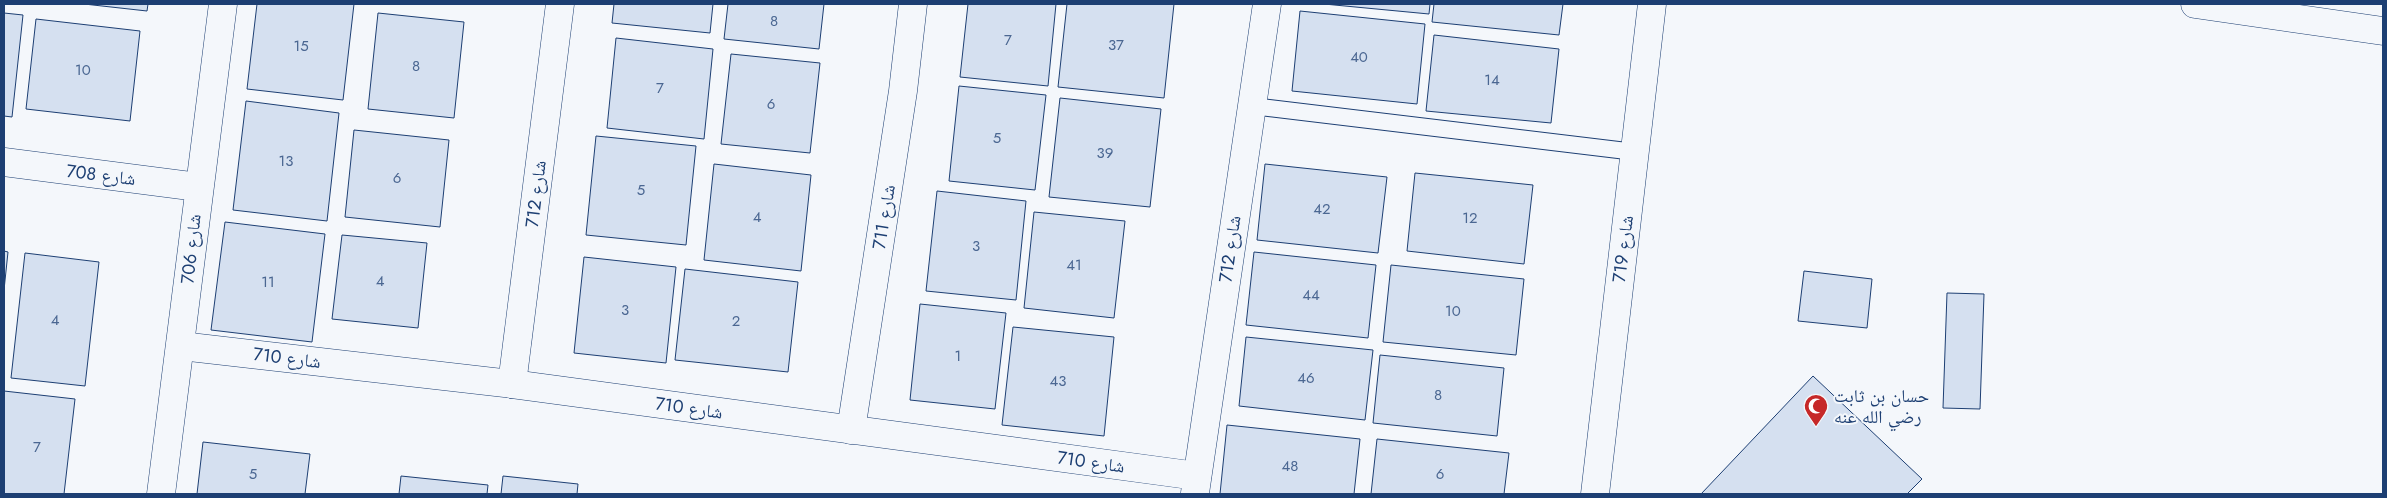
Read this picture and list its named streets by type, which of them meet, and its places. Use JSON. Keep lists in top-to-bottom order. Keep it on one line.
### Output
{"streets":{"street":["شارع 708","شارع 712","شارع 711","شارع 706","شارع 719","شارع 710"]},"crossings":[["شارع 708","شارع 706"],["شارع 712","شارع 710"],["شارع 711","شارع 710"],["شارع 706","شارع 710"]],"places":{"mosque":["حسان بن ثابت رضي الله عنه"]},"house_numbers":["8","7","37","15","40","8","10","14","7","6","5","39","13","6","5","42","4","12","3","41","4","11","44","3","10","4","2","1","46","43","8","7","48","5","6"]}
